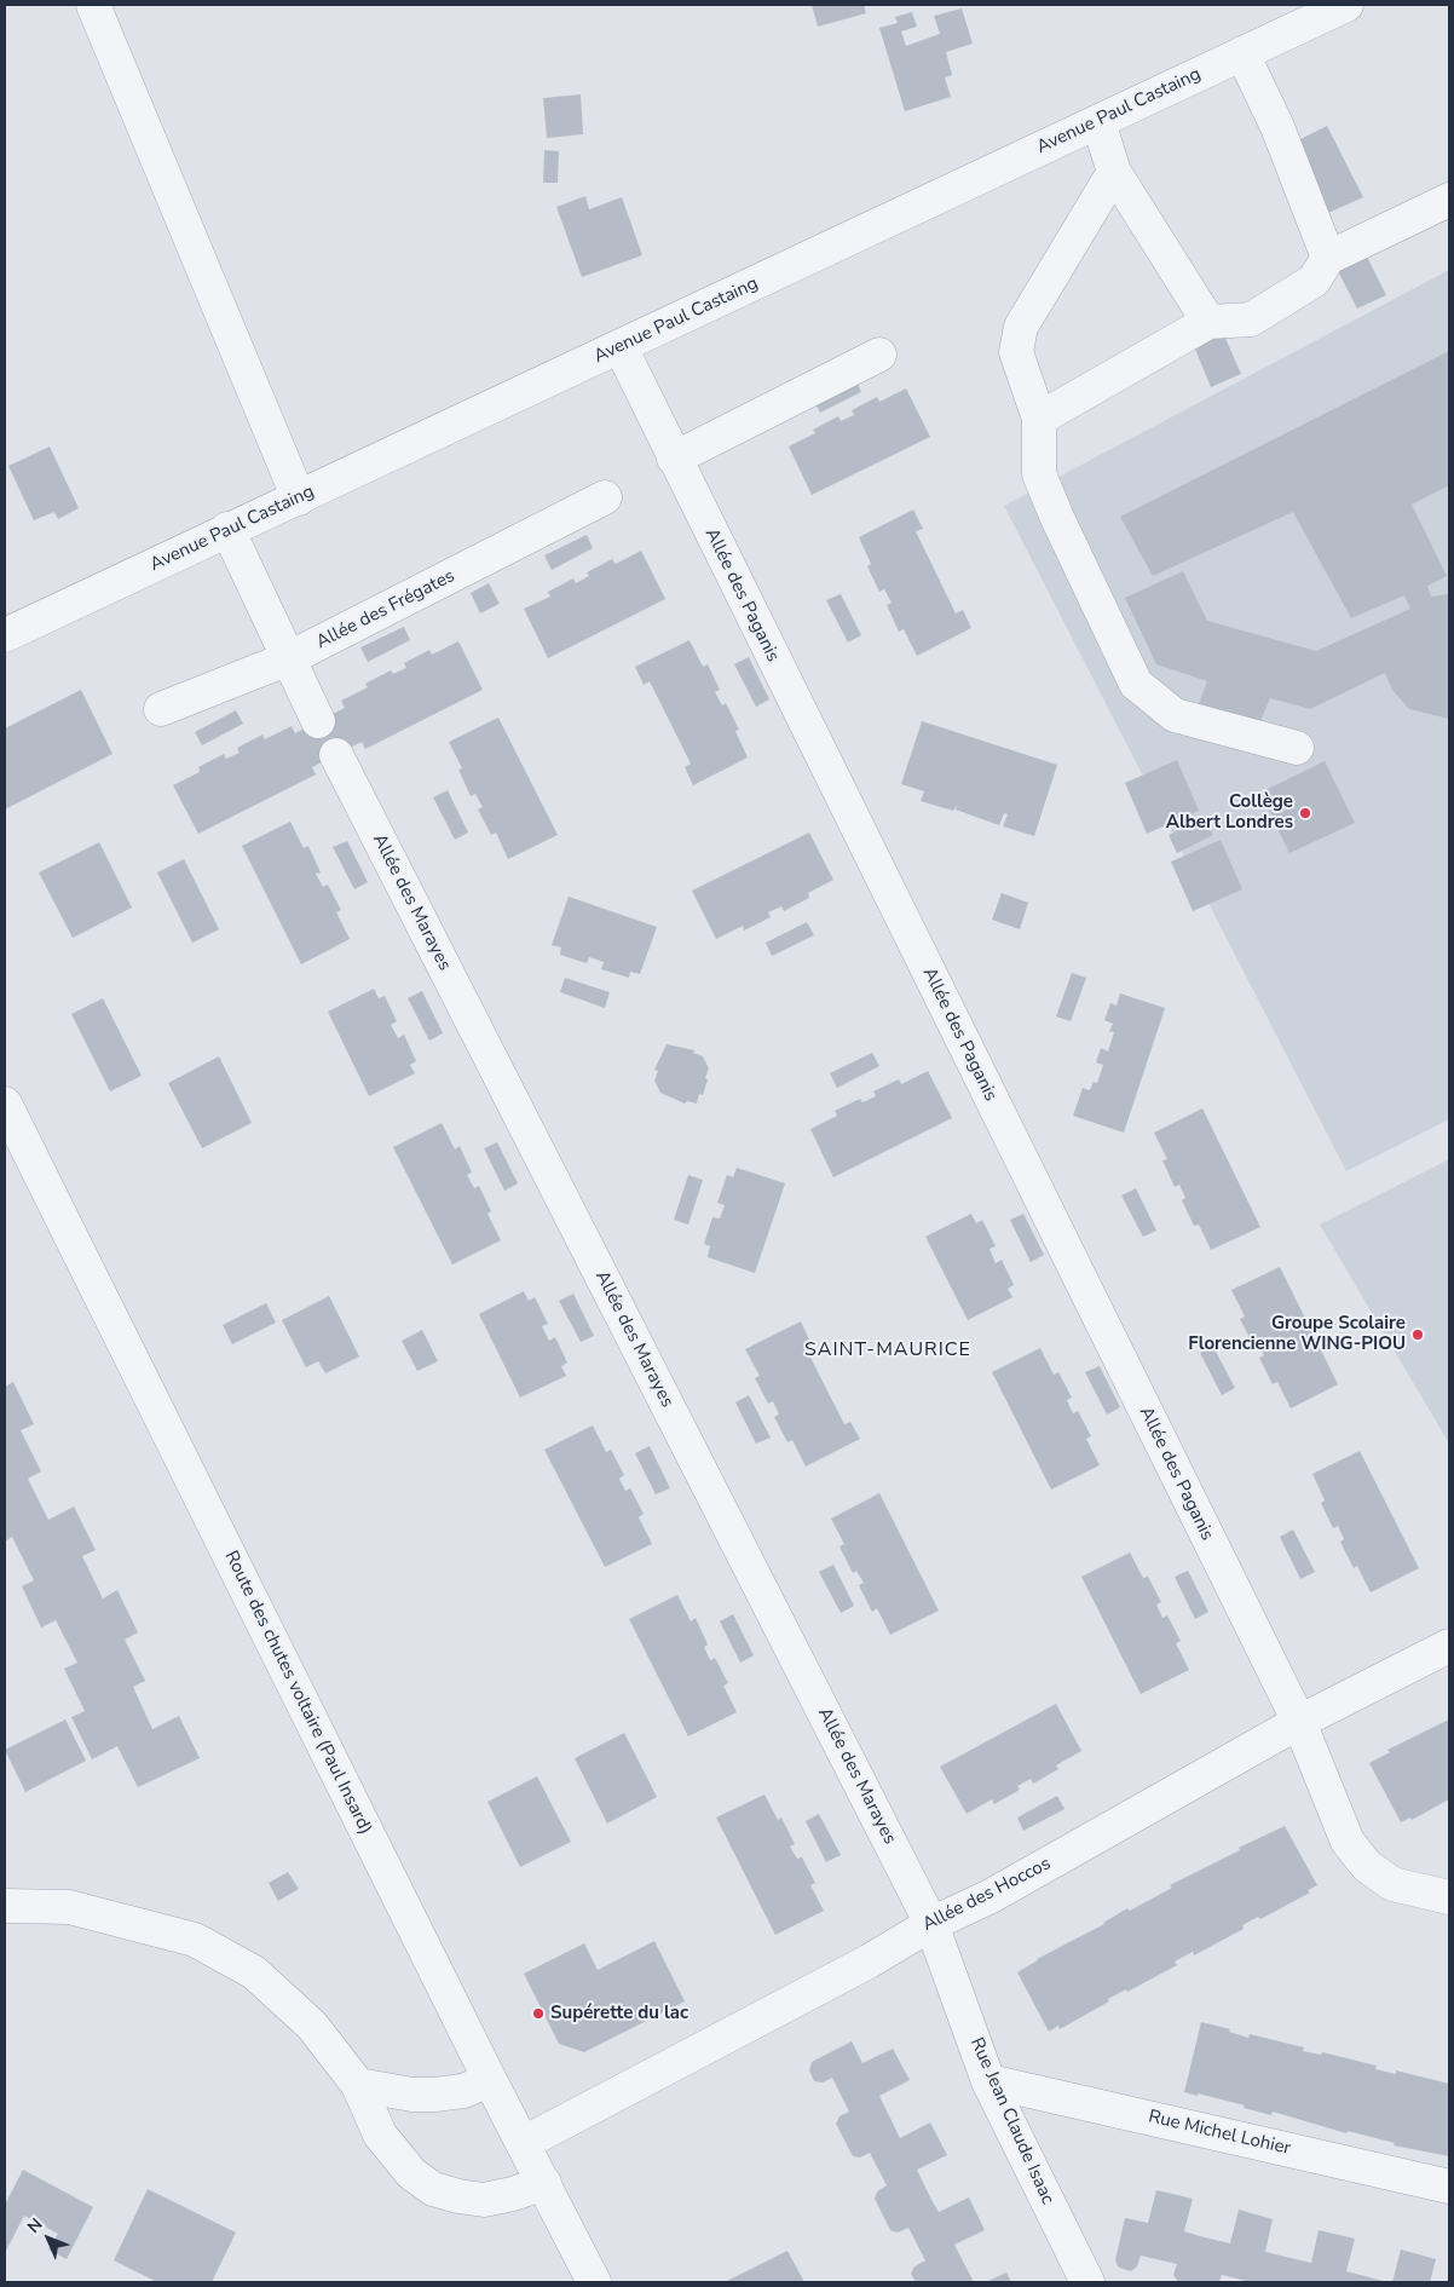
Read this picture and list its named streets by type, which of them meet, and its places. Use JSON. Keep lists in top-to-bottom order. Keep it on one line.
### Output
{"streets":{"street":["Avenue Paul Castaing","Allée des Paganis","Allée des Frégates","Allée des Marayes","Route des chutes voltaire (Paul Insard)","Allée des Hoccos","Rue Jean Claude Isaac","Rue Michel Lohier"]},"crossings":[["Avenue Paul Castaing","Allée des Paganis"],["Allée des Paganis","Allée des Hoccos"],["Allée des Marayes","Allée des Hoccos"],["Allée des Marayes","Rue Jean Claude Isaac"],["Route des chutes voltaire (Paul Insard)","Allée des Hoccos"],["Allée des Hoccos","Rue Jean Claude Isaac"],["Rue Jean Claude Isaac","Rue Michel Lohier"]],"districts":["SAINT-MAURICE"],"places":["Collège Albert Londres","Groupe Scolaire Florencienne WING-PIOU","Supérette du lac"],"north":"top left"}
